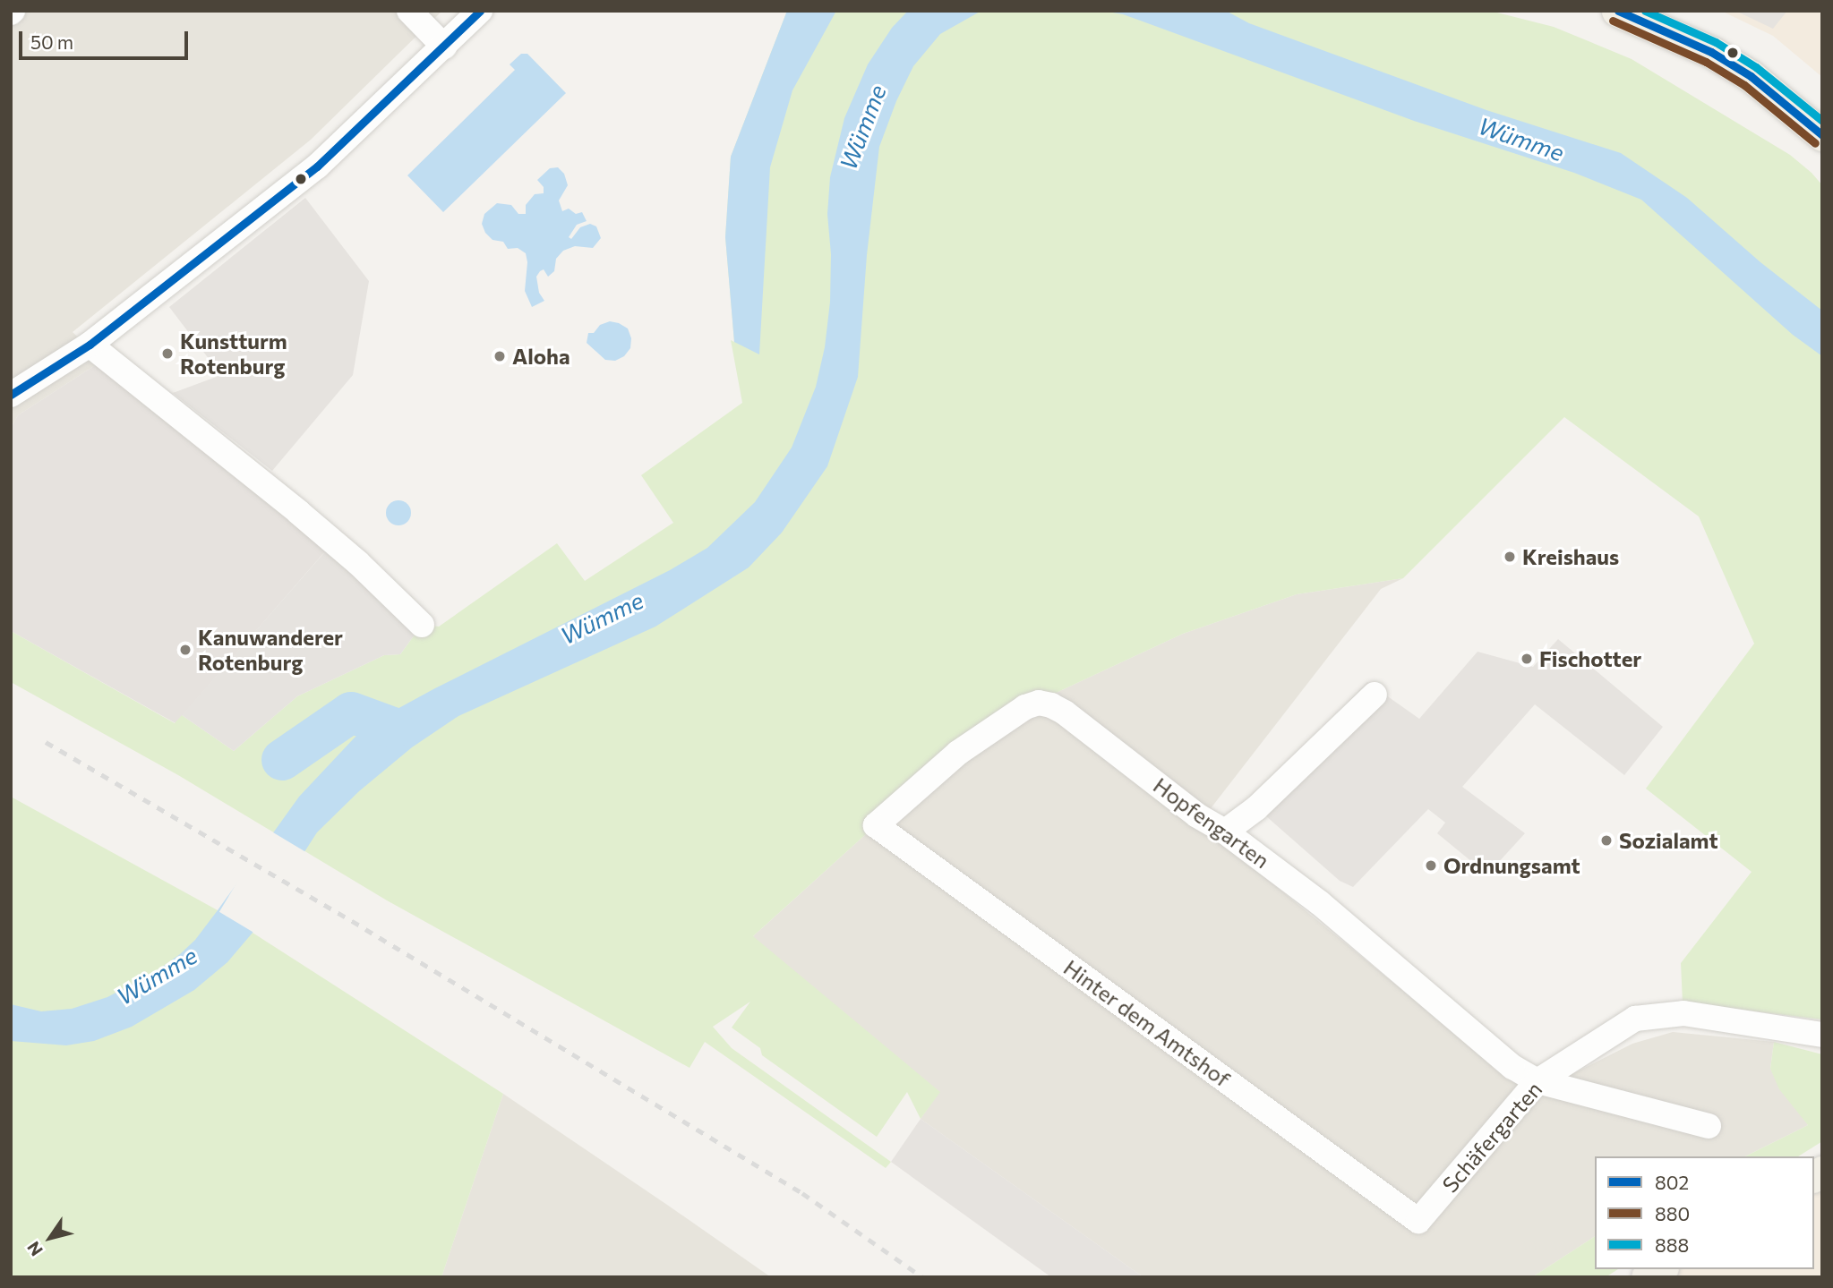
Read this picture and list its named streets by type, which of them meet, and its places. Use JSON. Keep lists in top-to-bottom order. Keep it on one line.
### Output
{"streets":{"street":["Hopfengarten","Hinter dem Amtshof","Schäfergarten"]},"crossings":[["Hopfengarten","Hinter dem Amtshof"],["Hopfengarten","Schäfergarten"],["Hinter dem Amtshof","Schäfergarten"]],"water":["Wümme"],"places":["Kunstturm Rotenburg","Aloha","Kreishaus","Kanuwanderer Rotenburg","Fischotter","Sozialamt","Ordnungsamt"],"lines":["transit line 802","transit line 888","transit line 880"],"legend":["802","880","888"],"scale_bar":"50 m","north":"bottom left"}
